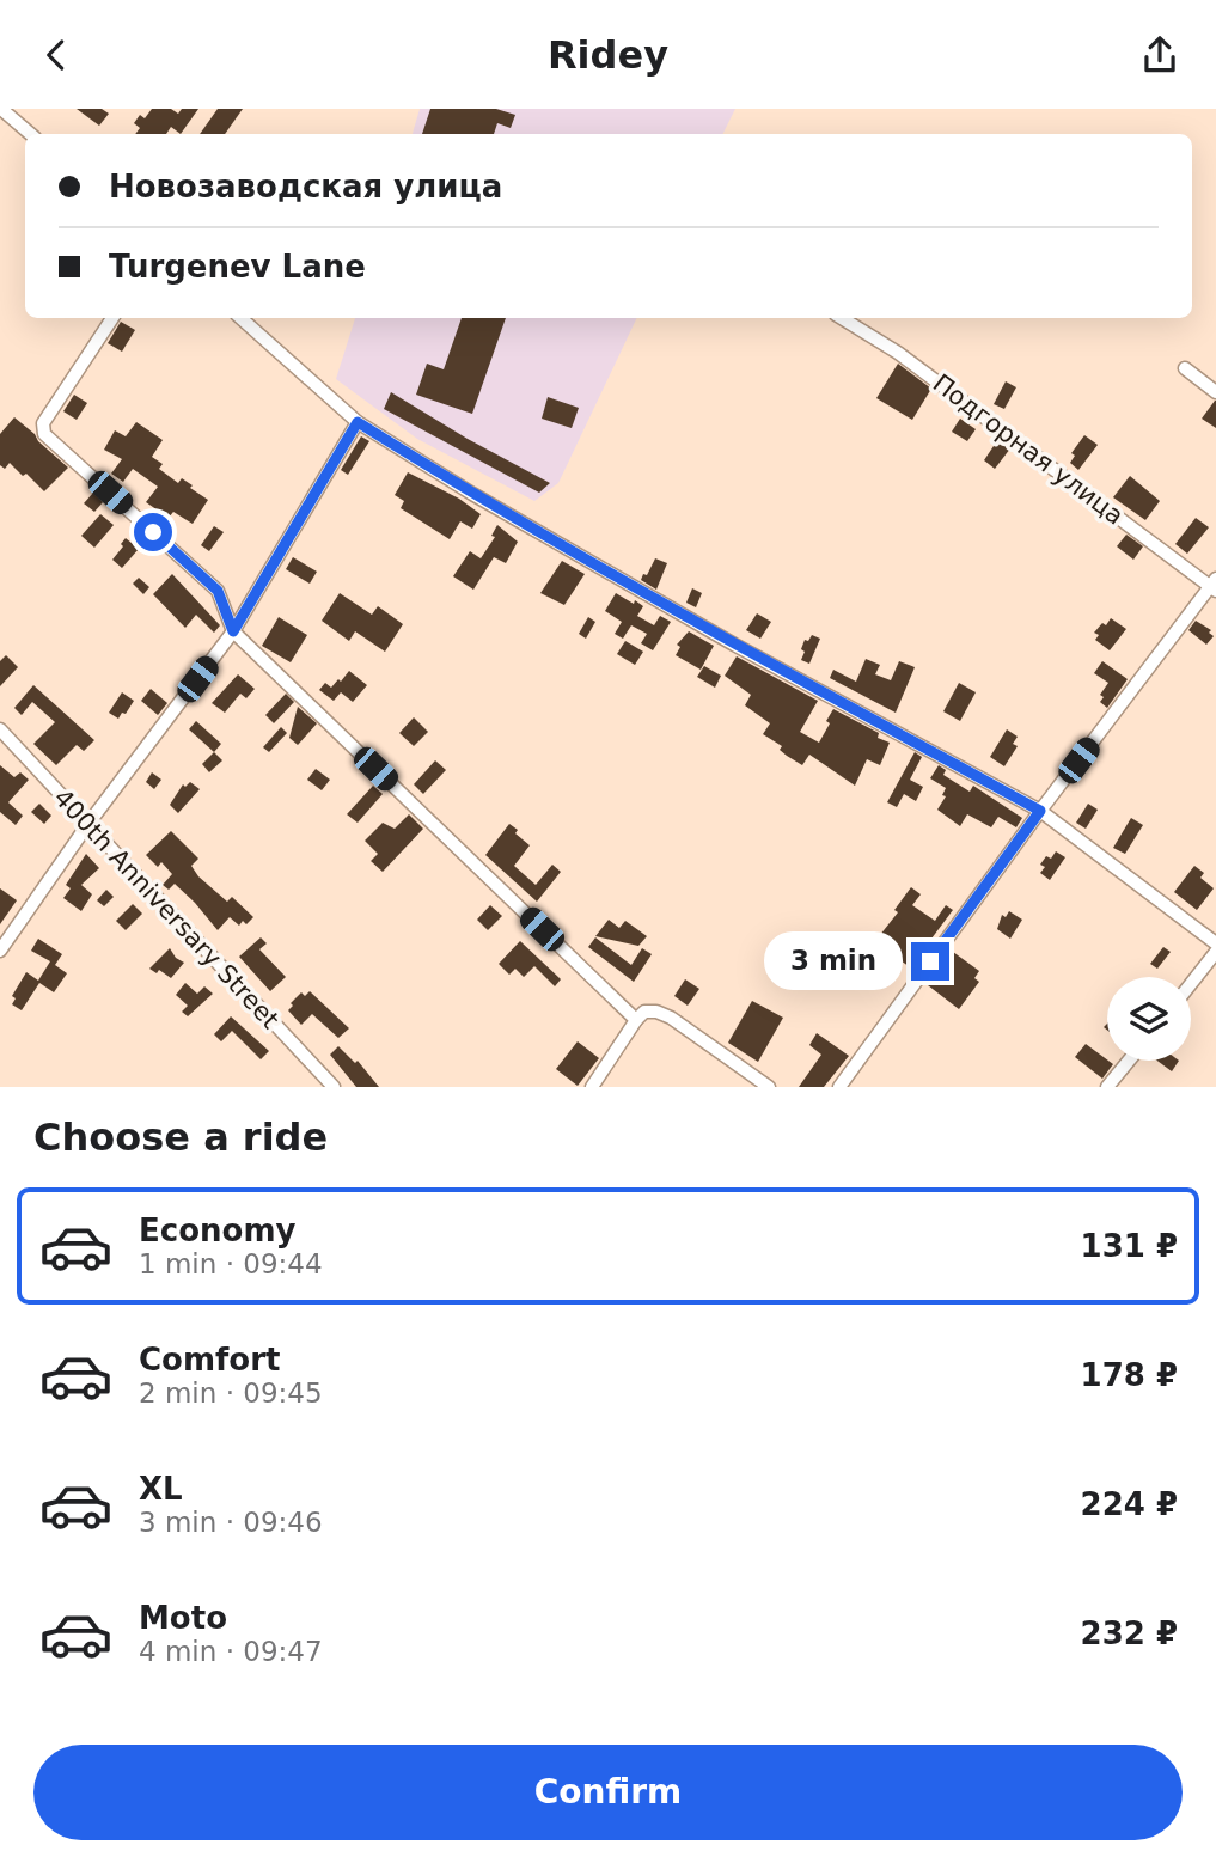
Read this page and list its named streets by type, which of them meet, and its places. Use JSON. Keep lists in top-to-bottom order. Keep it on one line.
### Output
{"streets":{"street":["Подгорная улица","400th Anniversary Street"]},"page":{"header":"Ridey","banner":["Новозаводская улица","Turgenev Lane"],"bubble":"3 min","heading":"Choose a ride","list":[{"name":"Economy","note":"1 min · 09:44","value":"131 ₽"},{"name":"Comfort","note":"2 min · 09:45","value":"178 ₽"},{"name":"XL","note":"3 min · 09:46","value":"224 ₽"},{"name":"Moto","note":"4 min · 09:47","value":"232 ₽"}],"buttons":"Confirm"}}
